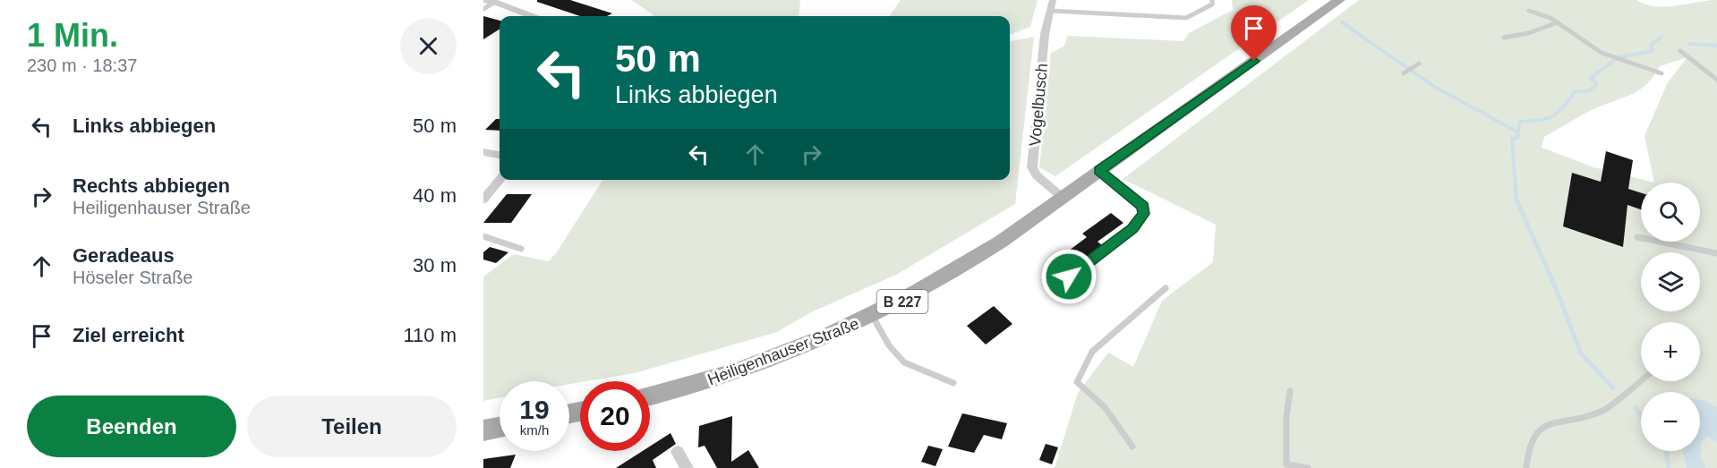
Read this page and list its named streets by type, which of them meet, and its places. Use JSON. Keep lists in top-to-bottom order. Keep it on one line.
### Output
{"streets":{"main road":["B 227","Heiligenhauser Straße"],"street":["Vogelbusch"]},"crossings":[["Vogelbusch","Heiligenhauser Straße"]],"page":{"heading":["1 Min.","230 m · 18:37"],"turn":["50 m","Links abbiegen"],"list":[{"name":"Links abbiegen","value":"50 m"},{"name":"Rechts abbiegen","note":"Heiligenhauser Straße","value":"40 m"},{"name":"Geradeaus","note":"Höseler Straße","value":"30 m"},{"name":"Ziel erreicht","value":"110 m"}],"map_buttons":["+","−"],"speed":"19 km/h","limit":"20","buttons":["Beenden","Teilen"]}}
